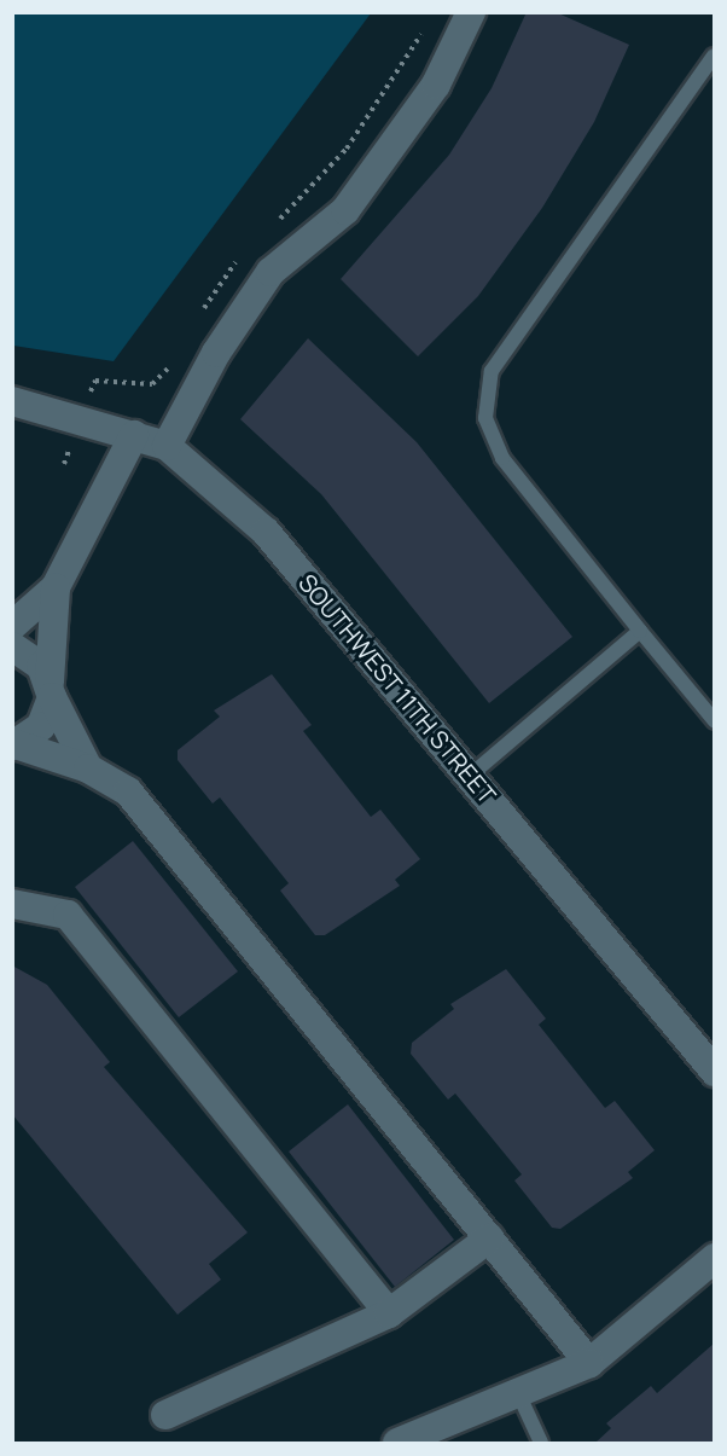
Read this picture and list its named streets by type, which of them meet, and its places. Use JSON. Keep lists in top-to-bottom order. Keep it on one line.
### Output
{"streets":{"street":["SOUTHWEST 11TH STREET"]}}
